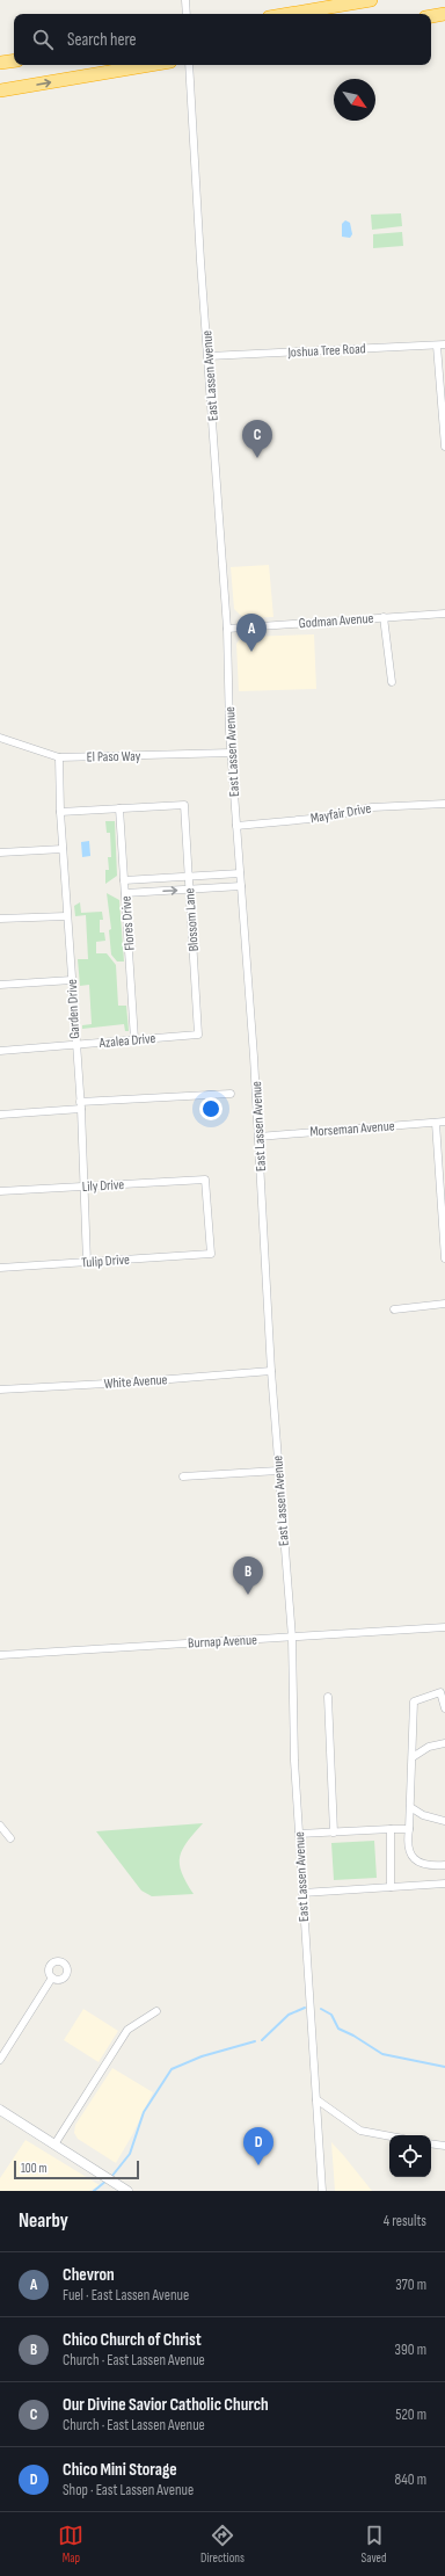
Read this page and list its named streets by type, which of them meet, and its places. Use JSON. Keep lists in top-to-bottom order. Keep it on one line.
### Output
{"streets":{"street":["Joshua Tree Road","East Lassen Avenue","Godman Avenue","El Paso Way","Mayfair Drive","Blossom Lane","Flores Drive","Garden Drive","Azalea Drive","Morseman Avenue","Lily Drive","Tulip Drive","White Avenue","Burnap Avenue"]},"crossings":[["Joshua Tree Road","East Lassen Avenue"],["East Lassen Avenue","Godman Avenue"],["East Lassen Avenue","El Paso Way"],["East Lassen Avenue","Mayfair Drive"],["East Lassen Avenue","Morseman Avenue"],["East Lassen Avenue","White Avenue"],["East Lassen Avenue","Burnap Avenue"],["El Paso Way","Garden Drive"],["Blossom Lane","Flores Drive"],["Blossom Lane","Azalea Drive"],["Flores Drive","Azalea Drive"],["Garden Drive","Azalea Drive"],["Garden Drive","Lily Drive"],["Garden Drive","Tulip Drive"],["Lily Drive","Tulip Drive"]],"scale_bar":"100 m","north":"bottom right","page":{"search":"Search here","pins":["C","A","B","D"],"scale":"100 m","heading":["Nearby","4 results"],"list":[{"mark":"A","name":"Chevron","note":"Fuel · East Lassen Avenue","value":"370 m"},{"mark":"B","name":"Chico Church of Christ","note":"Church · East Lassen Avenue","value":"390 m"},{"mark":"C","name":"Our Divine Savior Catholic Church","note":"Church · East Lassen Avenue","value":"520 m"},{"mark":"D","name":"Chico Mini Storage","note":"Shop · East Lassen Avenue","value":"840 m"}],"nav":["Map","Directions","Saved"]}}
